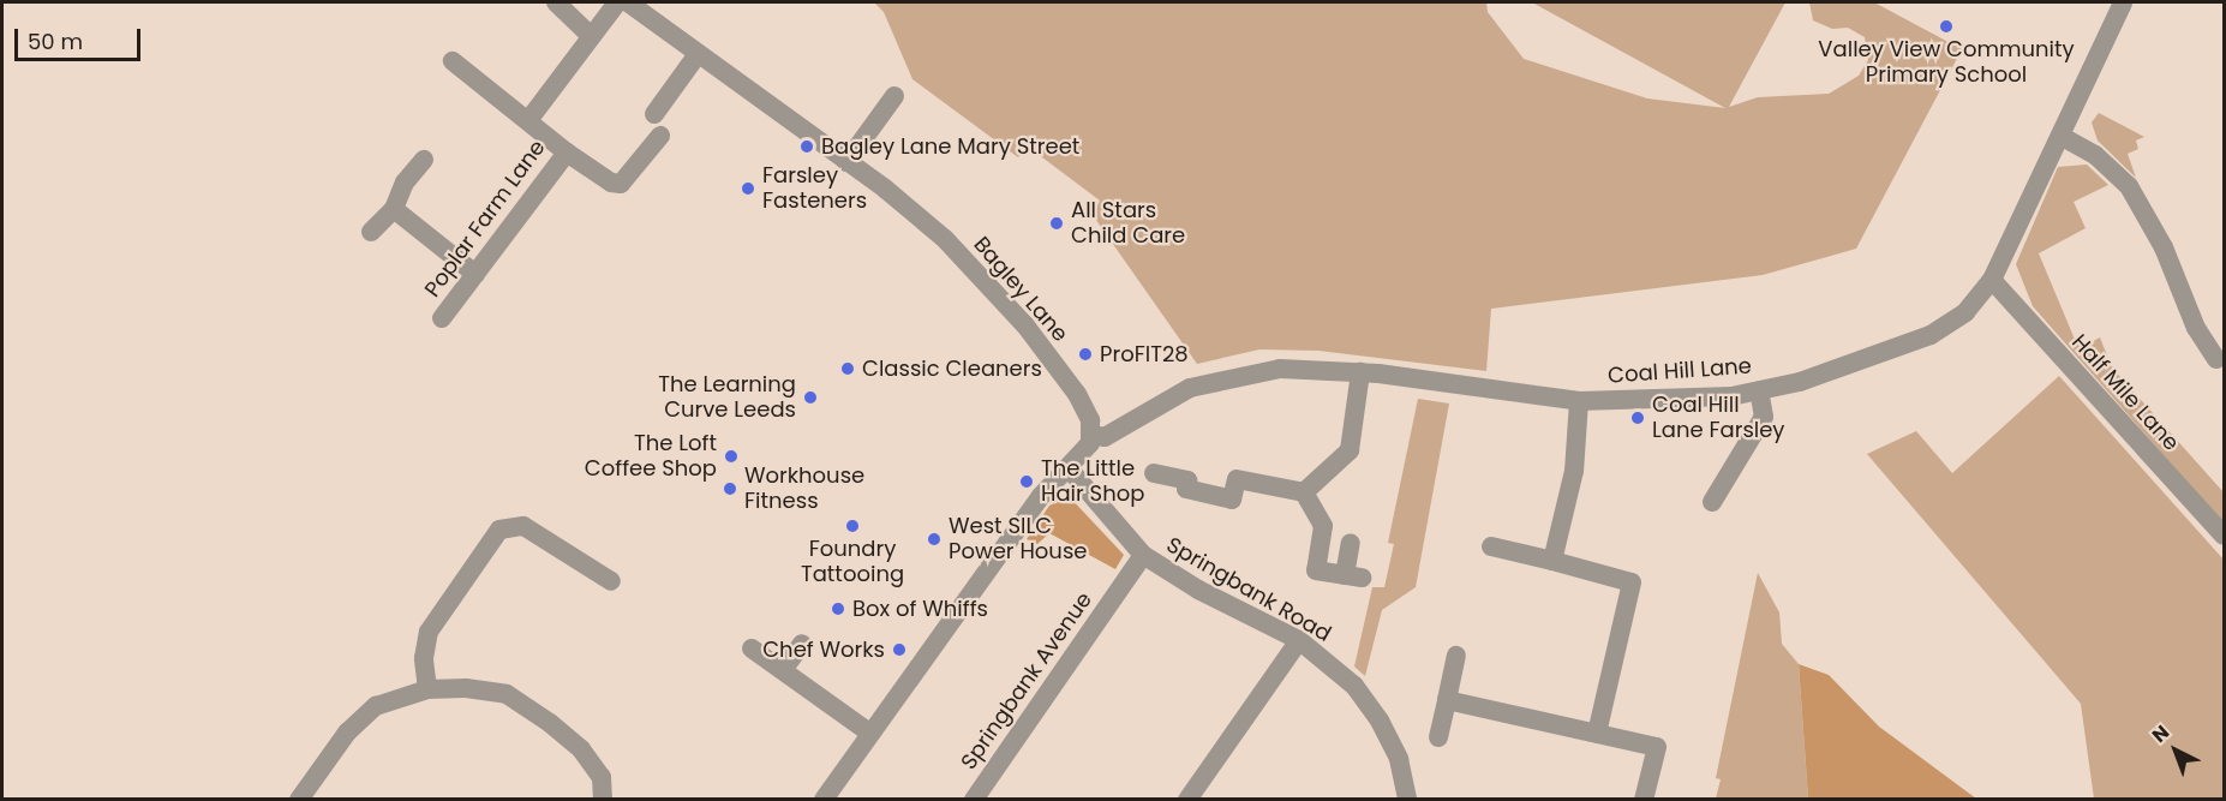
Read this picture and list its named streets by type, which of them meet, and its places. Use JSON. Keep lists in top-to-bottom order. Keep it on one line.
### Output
{"streets":{"street":["Poplar Farm Lane","Bagley Lane","Coal Hill Lane","Half Mile Lane","Springbank Road","Springbank Avenue"]},"crossings":[["Bagley Lane","Coal Hill Lane"],["Coal Hill Lane","Half Mile Lane"],["Springbank Road","Springbank Avenue"]],"places":["Valley View Community Primary School","Bagley Lane Mary Street","Farsley Fasteners","All Stars Child Care","ProFIT28","Classic Cleaners","The Learning Curve Leeds","Coal Hill Lane Farsley","The Loft Coffee Shop","The Little Hair Shop","Workhouse Fitness","Foundry Tattooing","West SILC Power House","Box of Whiffs","Chef Works"],"scale_bar":"50 m","north":"top left"}
